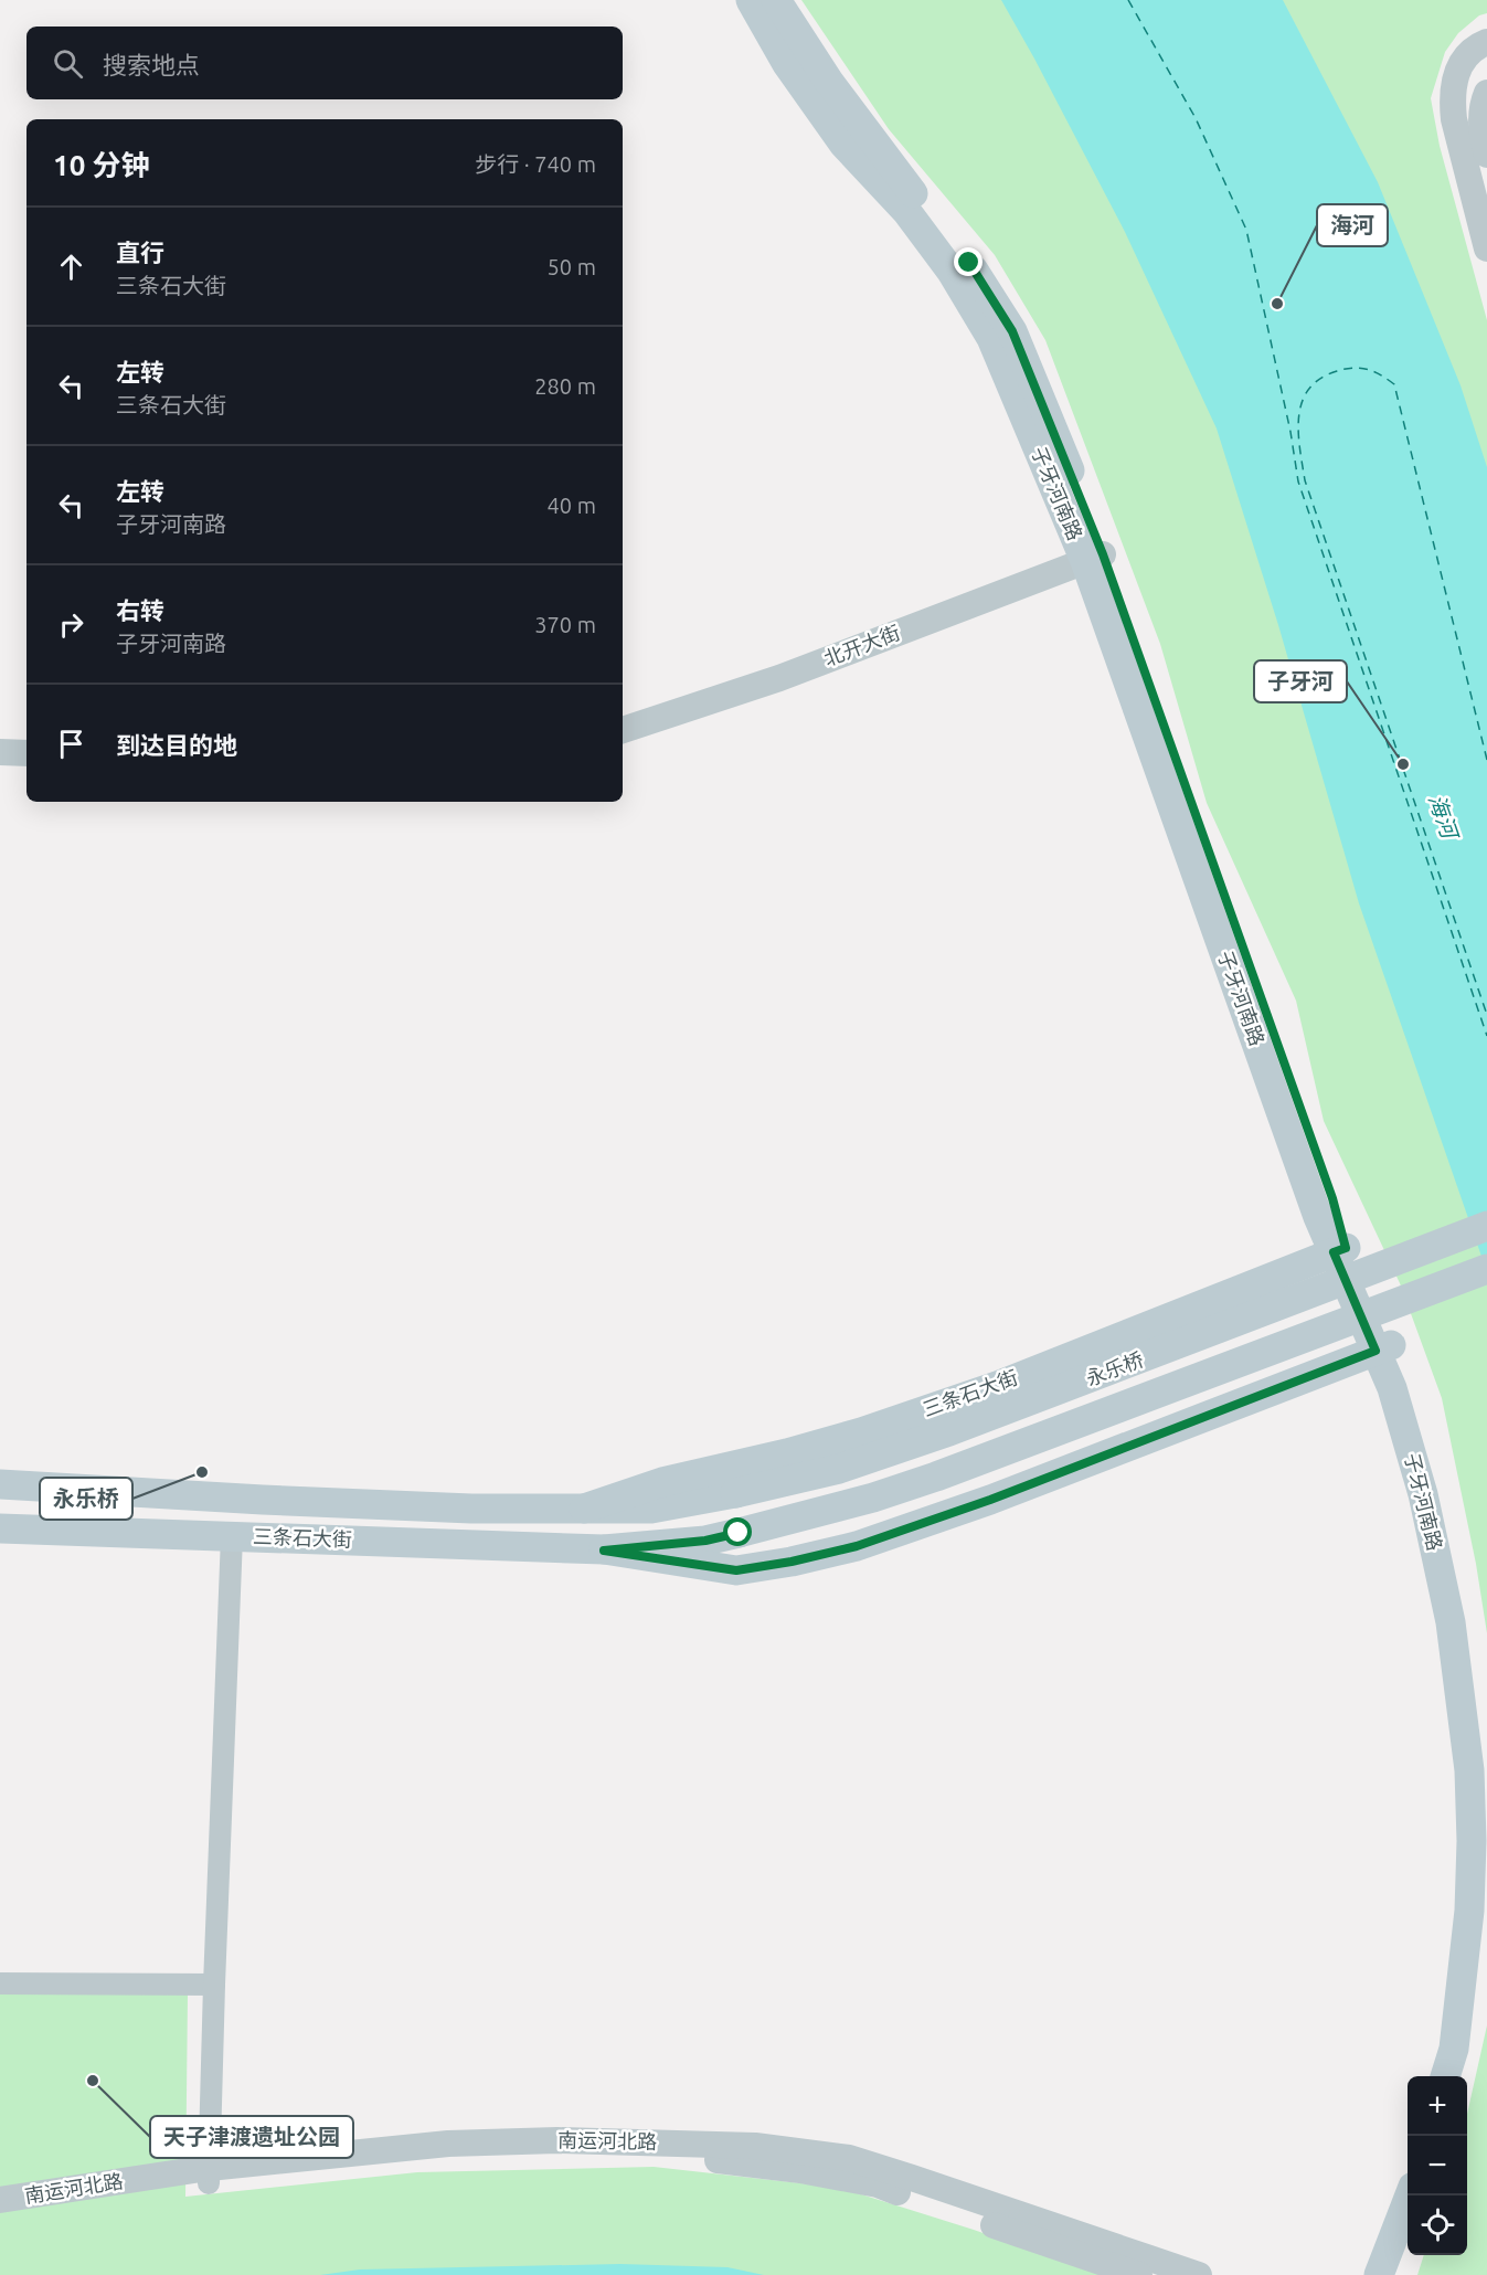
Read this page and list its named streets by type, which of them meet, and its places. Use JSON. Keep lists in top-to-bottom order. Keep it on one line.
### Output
{"streets":{"main road":["子牙河南路","永乐桥","三条石大街"],"street":["北开大街","南运河北路"]},"crossings":[["子牙河南路","北开大街"],["子牙河南路","三条石大街"],["永乐桥","三条石大街"]],"water":["海河"],"places":["海河","子牙河","永乐桥","天子津渡遗址公园"],"page":{"search":"搜索地点","heading":["10 分钟","步行 · 740 m"],"list":[["直行","三条石大街","50 m"],["左转","三条石大街","280 m"],["左转","子牙河南路","40 m"],["右转","子牙河南路","370 m"],"到达目的地"],"map_buttons":["+","−"]}}
